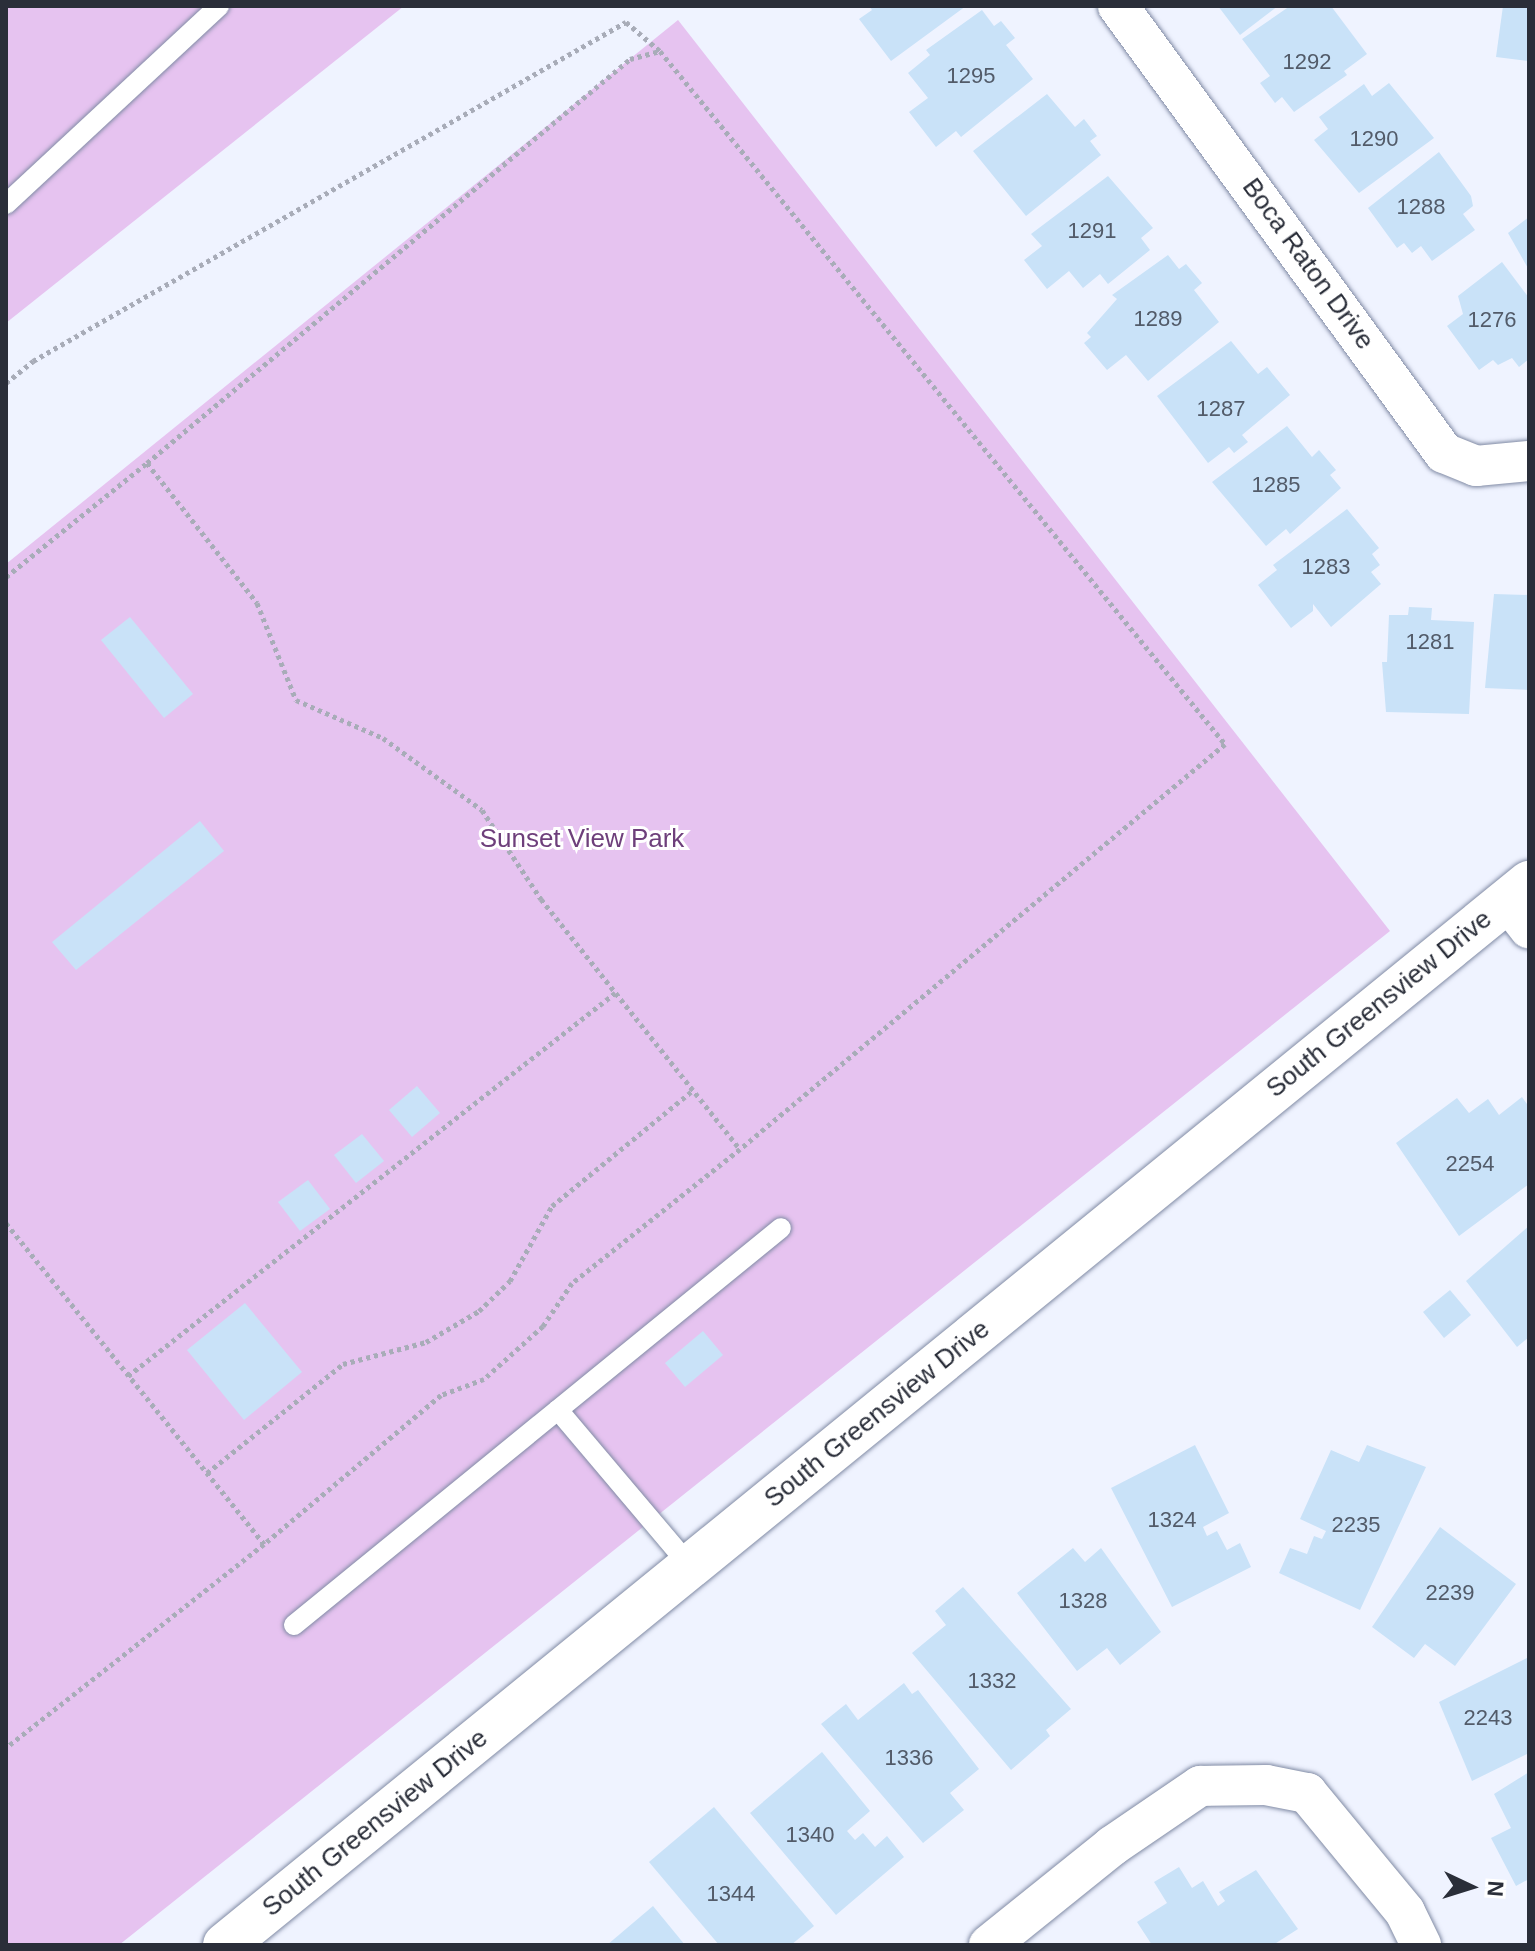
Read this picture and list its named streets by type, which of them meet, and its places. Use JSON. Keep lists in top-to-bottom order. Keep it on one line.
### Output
{"streets":{"street":["Boca Raton Drive","South Greensview Drive"]},"parks":["Sunset View Park"],"house_numbers":["1292","1295","1290","1288","1291","1289","1276","1287","1285","1283","1281","2254","1324","2235","2239","1328","1332","2243","1336","1340","1344"],"north":"right"}
